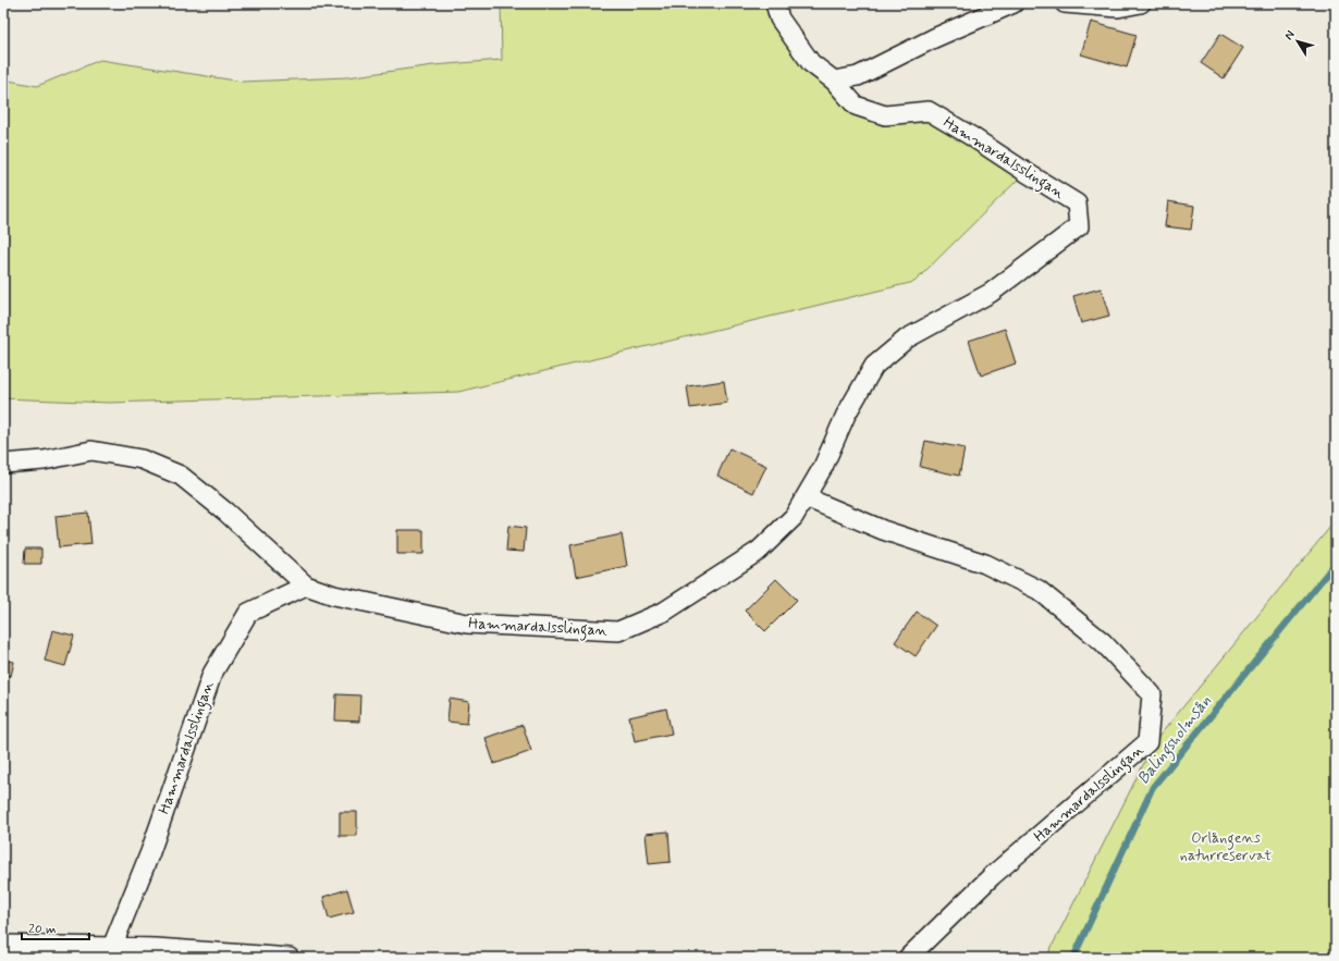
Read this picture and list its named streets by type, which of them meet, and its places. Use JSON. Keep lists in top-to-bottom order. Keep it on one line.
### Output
{"streets":{"street":["Hammardalsslingan"]},"water":["Balingsholmsån"],"parks":["Orlångens naturreservat"],"scale_bar":"20 m","north":"top left"}
